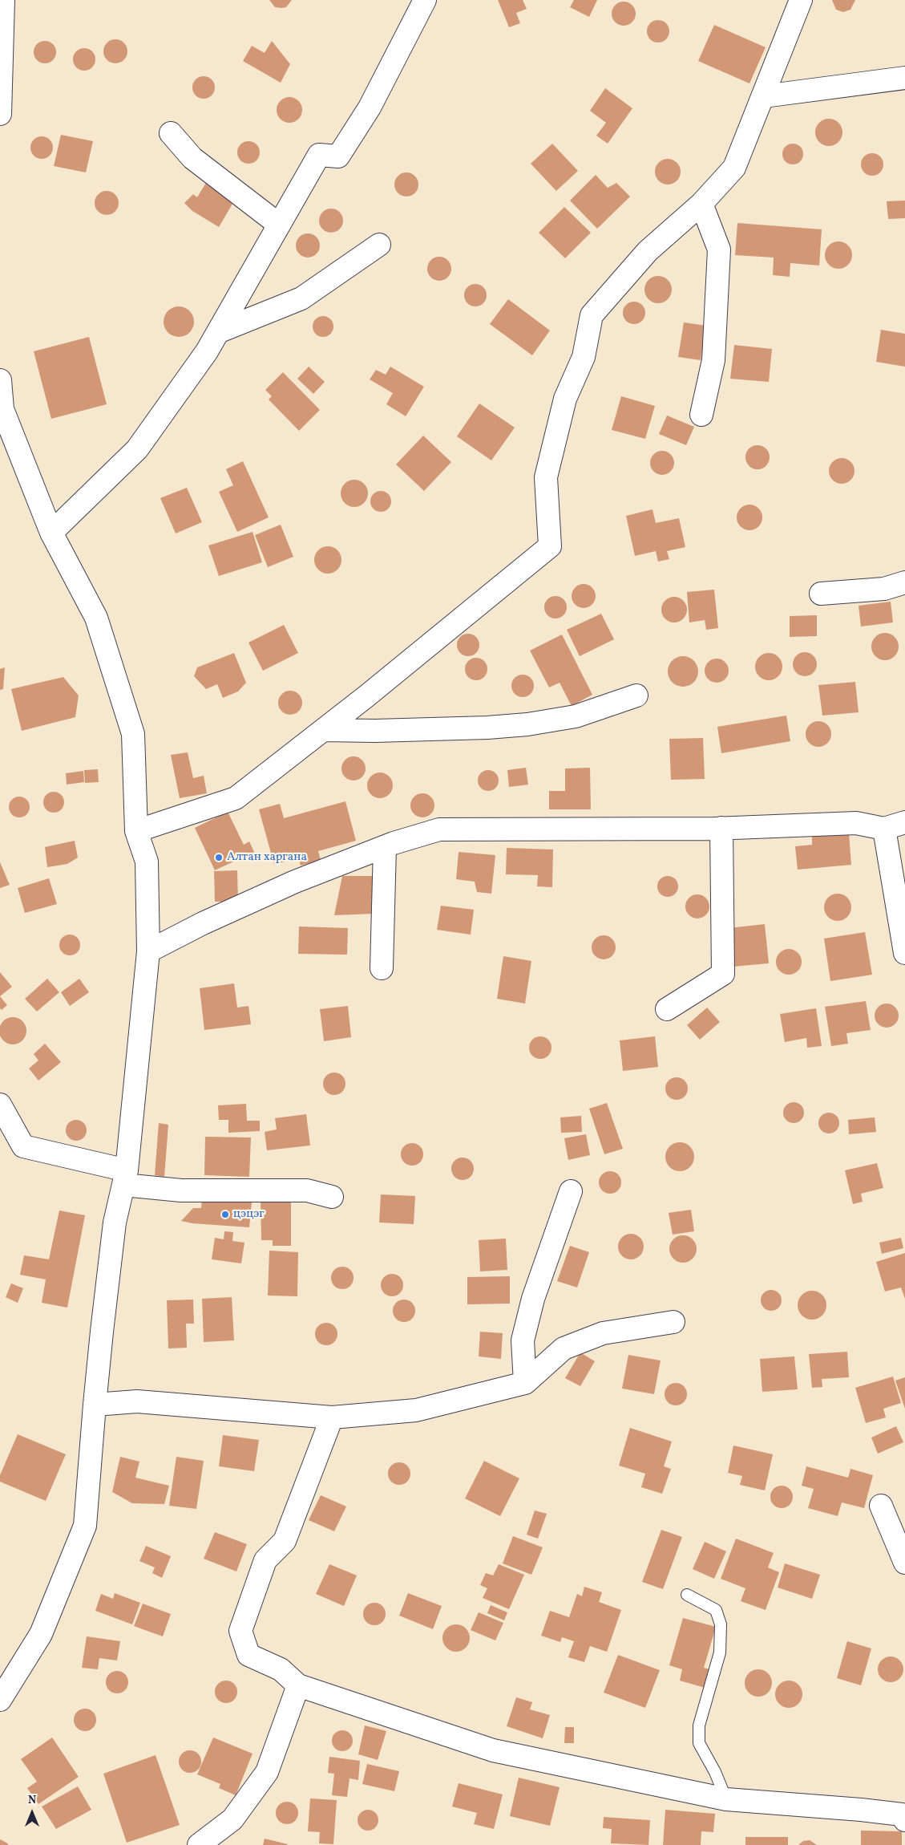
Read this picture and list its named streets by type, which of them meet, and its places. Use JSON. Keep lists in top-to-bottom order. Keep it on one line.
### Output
{"places":["Алтан харгана","цэцэг"],"north":"top"}
